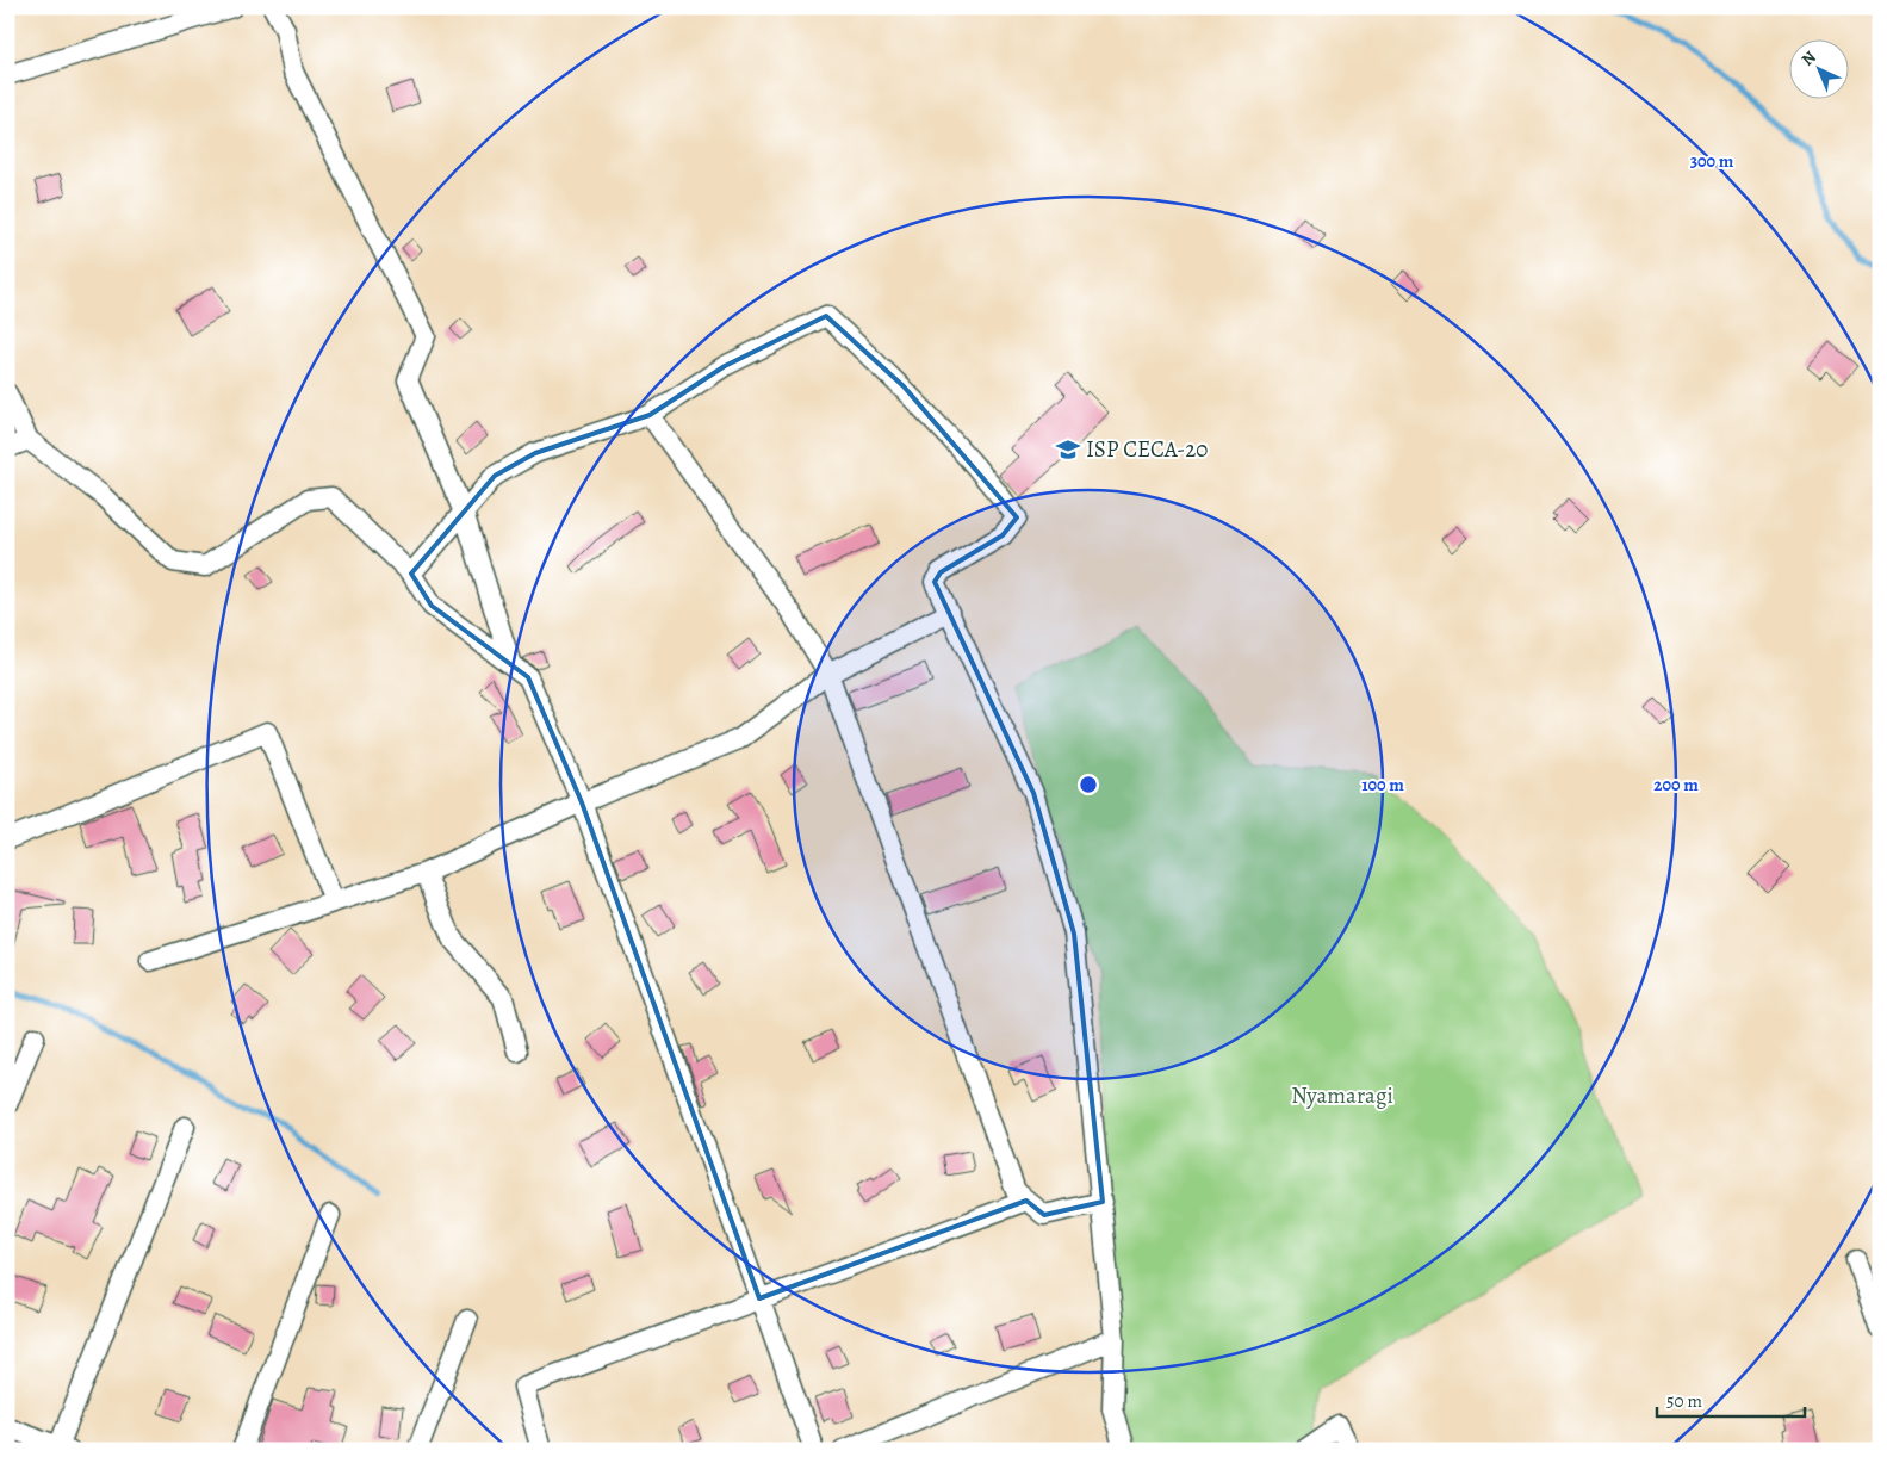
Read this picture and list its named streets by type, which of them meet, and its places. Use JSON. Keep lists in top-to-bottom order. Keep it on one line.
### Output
{"parks":["Nyamaragi"],"places":{"school or university":["ISP CECA-20"]},"scale_bar":"50 m","north":"top left","rings":["300 m","100 m","200 m"]}
